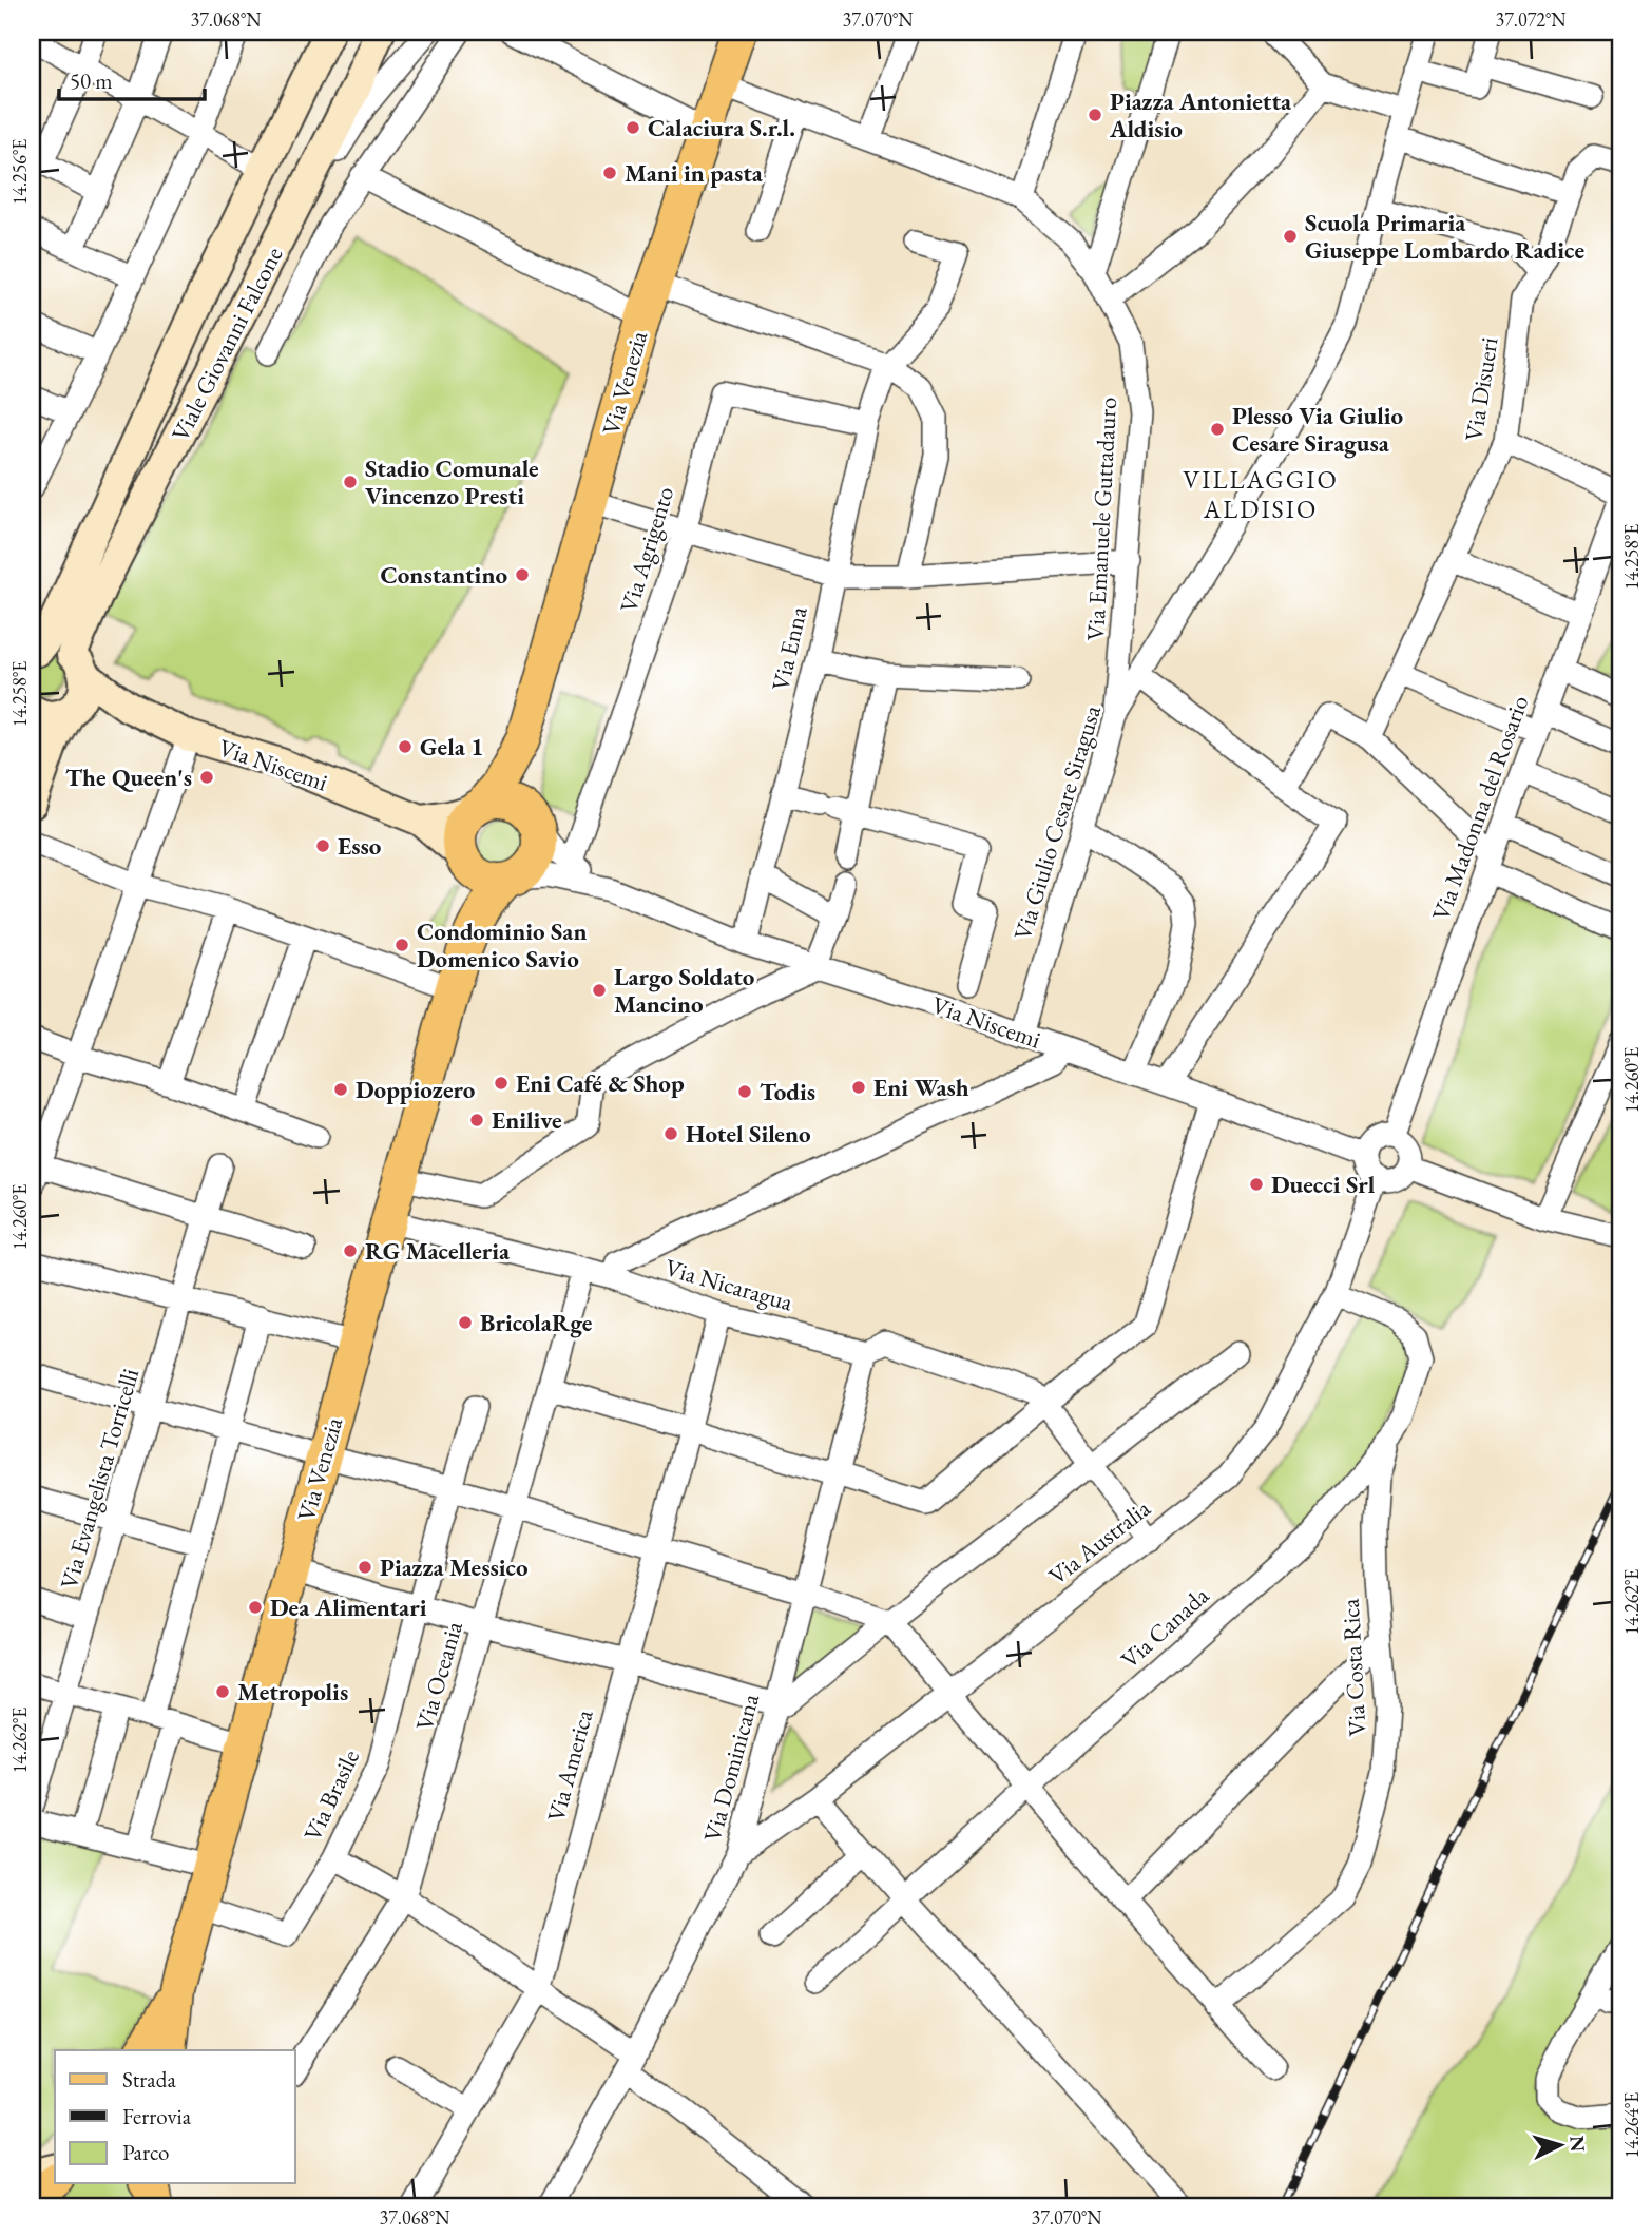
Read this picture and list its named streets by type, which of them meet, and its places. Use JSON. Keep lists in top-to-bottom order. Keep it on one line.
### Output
{"streets":{"main road":["Via Venezia"],"street":["Viale Giovanni Falcone","Via Disueri","Via Emanuele Guttadauro","Via Agrigento","Via Enna","Via Niscemi","Via Madonna del Rosario","Via Giulio Cesare Siragusa","Via Nicaragua","Via Evangelista Torricelli","Via Australia","Via Canada","Via Costa Rica","Via Oceania","Via America","Via Dominicana","Via Brasile"]},"crossings":[["Viale Giovanni Falcone","Via Niscemi"],["Via Venezia","Via Emanuele Guttadauro"],["Via Venezia","Via Nicaragua"],["Via Venezia","Via Brasile"],["Via Emanuele Guttadauro","Via Giulio Cesare Siragusa"],["Via Agrigento","Via Enna"],["Via Enna","Via Niscemi"],["Via Niscemi","Via Madonna del Rosario"],["Via Niscemi","Via Giulio Cesare Siragusa"],["Via Niscemi","Via Australia"],["Via Madonna del Rosario","Via Australia"],["Via Nicaragua","Via Oceania"],["Via Nicaragua","Via America"],["Via Nicaragua","Via Dominicana"],["Via Australia","Via Canada"],["Via Australia","Via Dominicana"],["Via Canada","Via Costa Rica"]],"districts":["VILLAGGIO ALDISIO"],"places":["Piazza Antonietta Aldisio","Calaciura S.r.l.","Mani in pasta","Scuola Primaria Giuseppe Lombardo Radice","Plesso Via Giulio Cesare Siragusa","Stadio Comunale Vincenzo Presti","Constantino","Gela 1","The Queen's","Esso","Condominio San Domenico Savio","Largo Soldato Mancino","Eni Café & Shop","Eni Wash","Doppiozero","Todis","Enilive","Hotel Sileno","Duecci Srl","RG Macelleria","BricolaRge","Piazza Messico","Dea Alimentari","Metropolis"],"legend":["Strada","Ferrovia","Parco"],"scale_bar":"50 m","north":"right","coordinates":["37.068°N","37.070°N","37.072°N","14.256°E","14.258°E","14.260°E","14.262°E","14.264°E"]}
